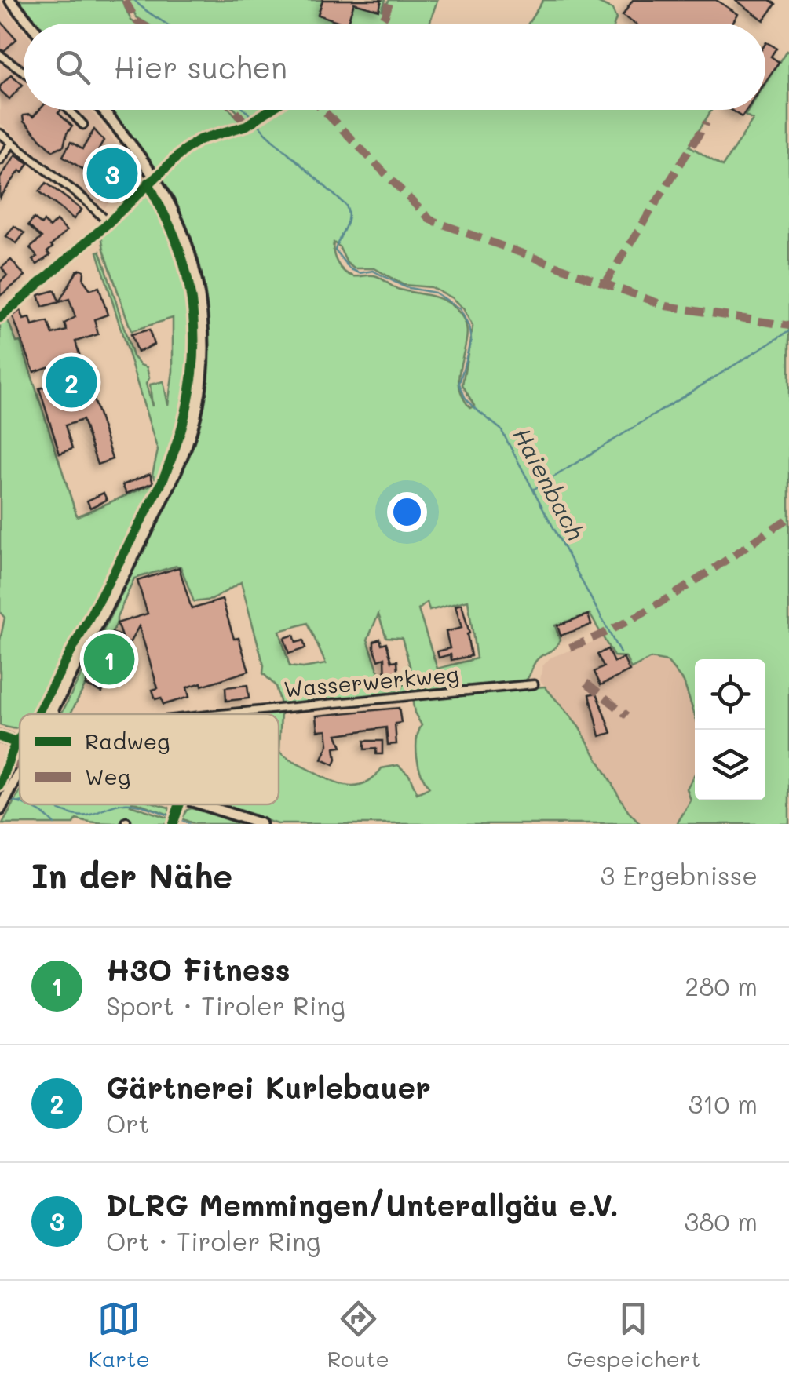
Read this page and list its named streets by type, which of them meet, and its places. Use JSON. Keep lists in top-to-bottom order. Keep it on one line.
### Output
{"streets":{"street":["Wasserwerkweg"]},"water":["Haienbach"],"legend":["Radweg","Weg"],"page":{"search":"Hier suchen","pins":["3","2","1"],"heading":["In der Nähe","3 Ergebnisse"],"list":[{"mark":"1","name":"H3O Fitness","note":"Sport · Tiroler Ring","value":"280 m"},{"mark":"2","name":"Gärtnerei Kurlebauer","note":"Ort","value":"310 m"},{"mark":"3","name":"DLRG Memmingen/Unterallgäu e.V.","note":"Ort · Tiroler Ring","value":"380 m"}],"nav":["Karte","Route","Gespeichert"]}}
